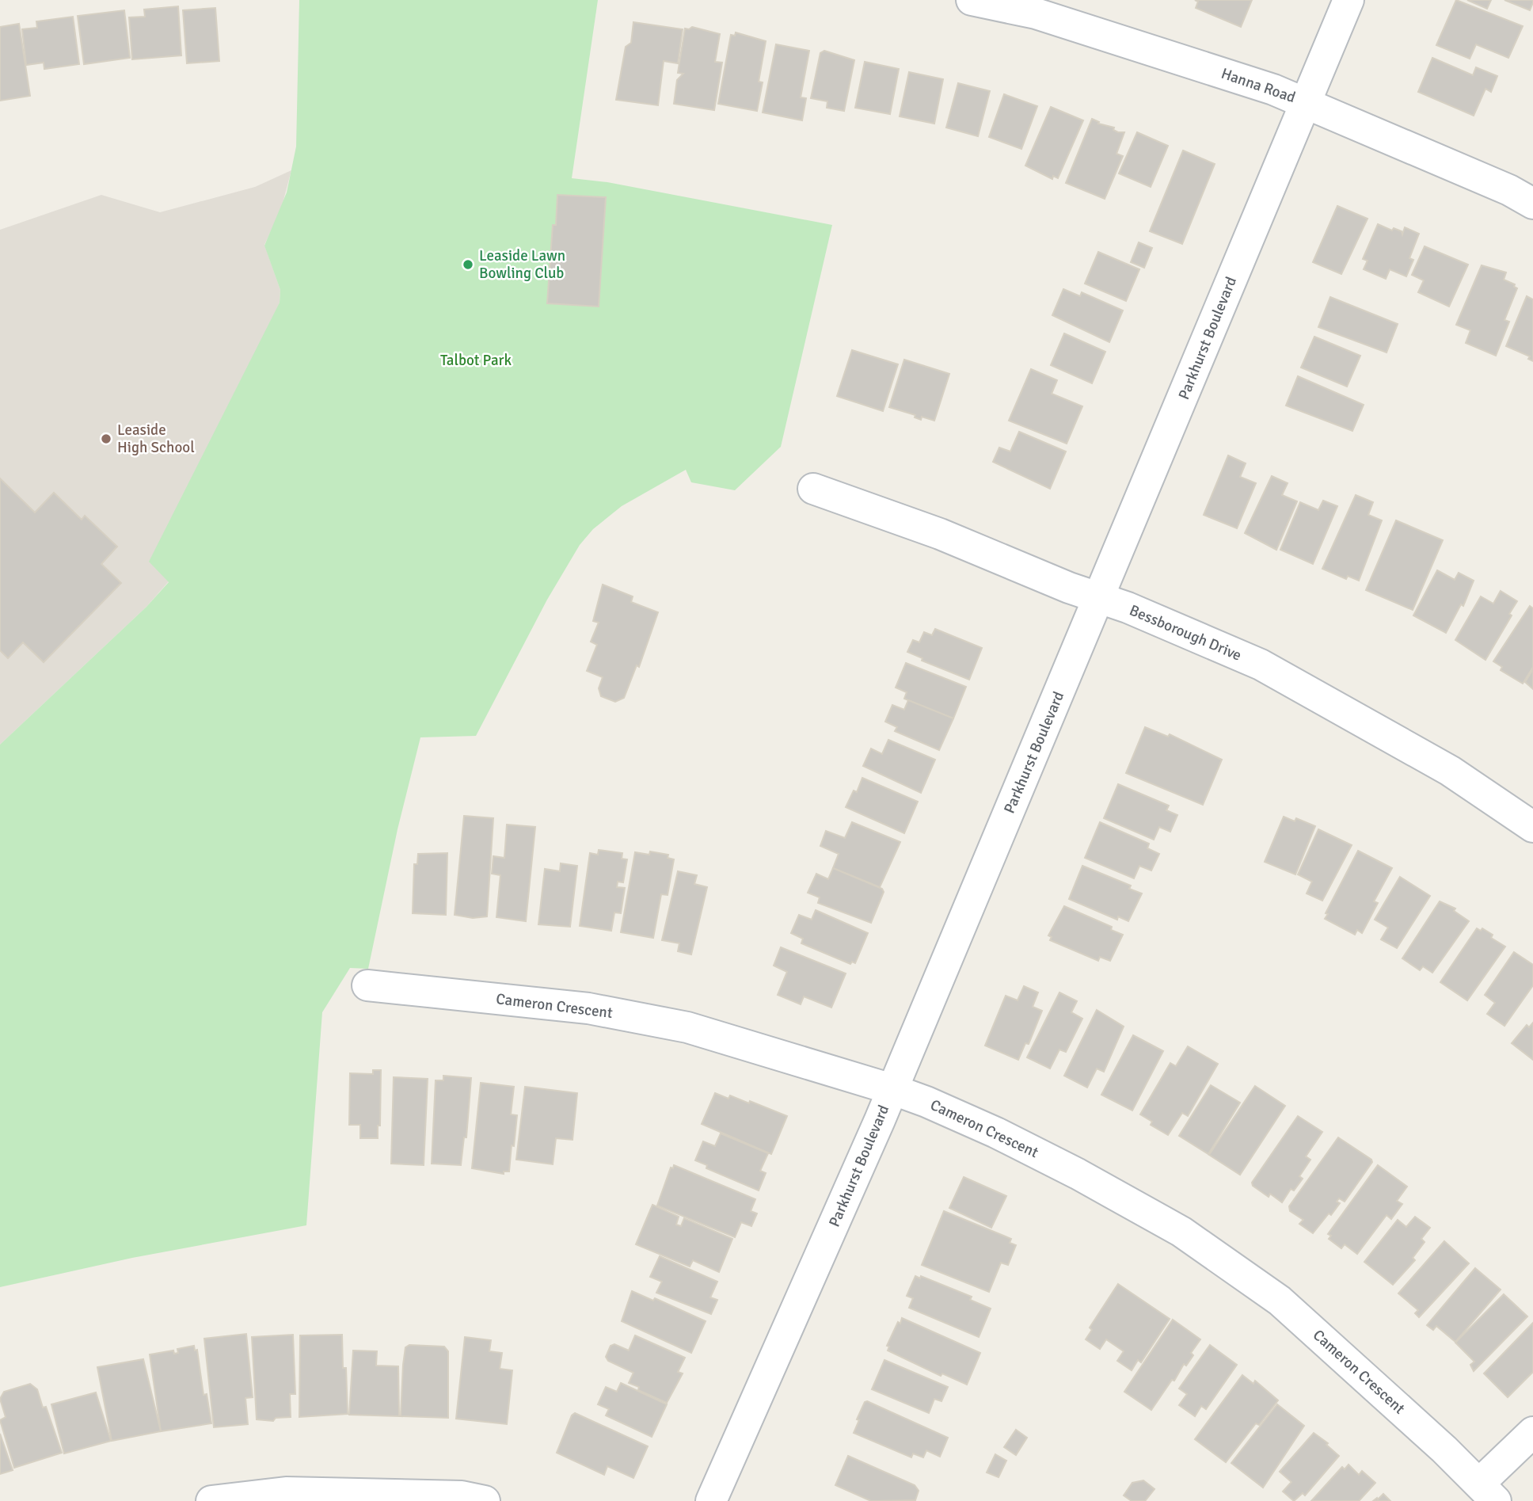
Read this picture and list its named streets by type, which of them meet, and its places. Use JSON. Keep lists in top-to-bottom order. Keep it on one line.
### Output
{"streets":{"street":["Hanna Road","Parkhurst Boulevard","Bessborough Drive","Cameron Crescent"]},"crossings":[["Hanna Road","Parkhurst Boulevard"],["Parkhurst Boulevard","Bessborough Drive"],["Parkhurst Boulevard","Cameron Crescent"]],"parks":["Talbot Park"],"places":["Leaside Lawn Bowling Club","Leaside High School"]}
